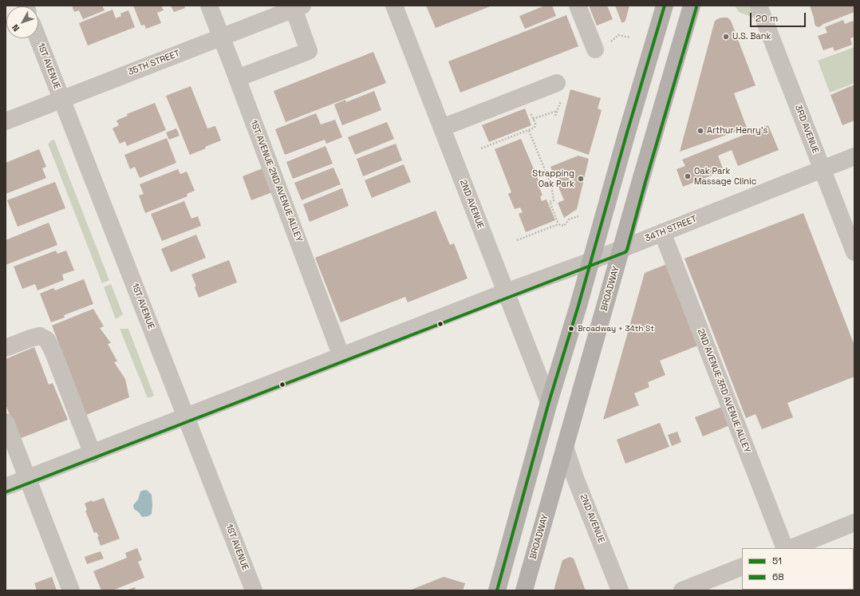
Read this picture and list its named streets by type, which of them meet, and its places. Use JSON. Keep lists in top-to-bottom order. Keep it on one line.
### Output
{"streets":{"main road":["BROADWAY"],"street":["35TH STREET","1ST AVENUE","3RD AVENUE","1ST AVENUE 2ND AVENUE ALLEY","2ND AVENUE","34TH STREET","2ND AVENUE 3RD AVENUE ALLEY"]},"crossings":[["35TH STREET","1ST AVENUE"],["35TH STREET","1ST AVENUE 2ND AVENUE ALLEY"],["1ST AVENUE","34TH STREET"],["3RD AVENUE","34TH STREET"],["1ST AVENUE 2ND AVENUE ALLEY","34TH STREET"],["2ND AVENUE","34TH STREET"],["2ND AVENUE","BROADWAY"],["34TH STREET","BROADWAY"],["34TH STREET","2ND AVENUE 3RD AVENUE ALLEY"]],"places":["U.S. Bank","Arthur Henry's","Oak Park Massage Clinic","Strapping Oak Park","Broadway + 34th St"],"lines":["transit line 51","transit line 68"],"legend":["51","68"],"scale_bar":"20 m","north":"bottom left"}
